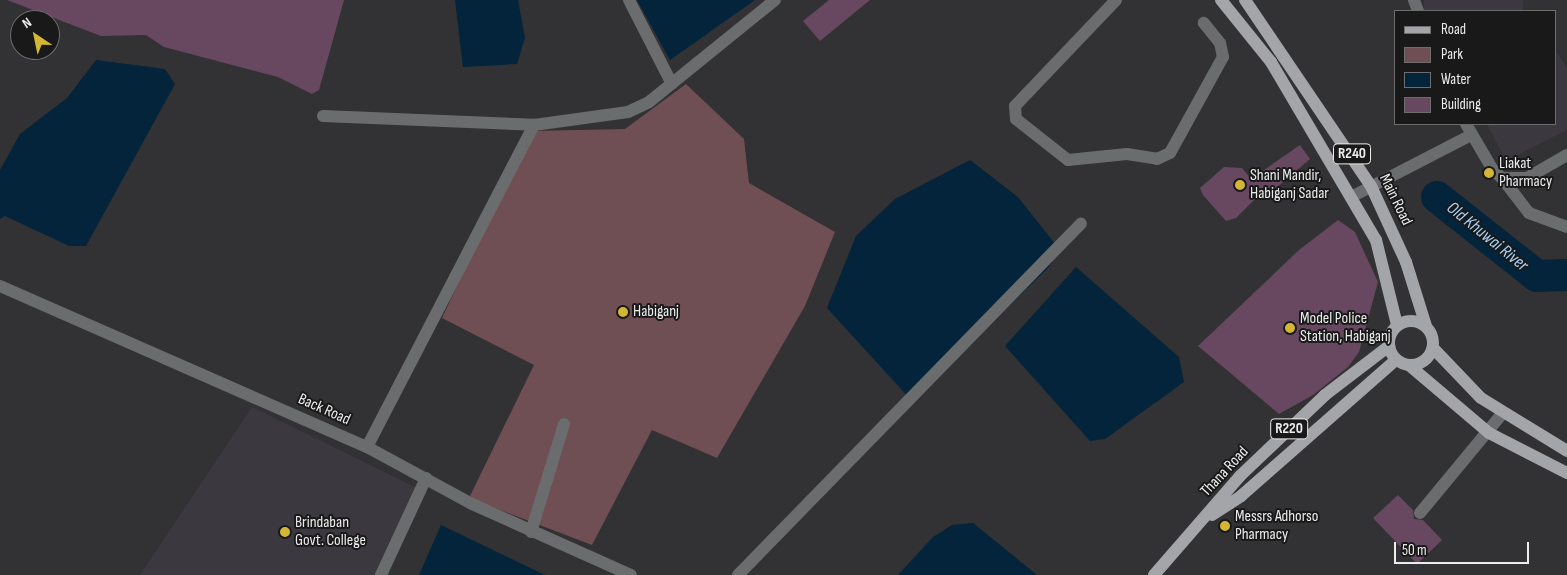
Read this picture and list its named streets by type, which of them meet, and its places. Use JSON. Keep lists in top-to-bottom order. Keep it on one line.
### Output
{"streets":{"main road":["R240","Main Road","R220","Thana Road"],"street":["Back Road"]},"crossings":[["R240","Main Road"],["R240","Thana Road"],["Main Road","Thana Road"]],"water":["Old Khuwai River"],"places":["Liakat Pharmacy","Shani Mandir, Habiganj Sadar","Habiganj","Model Police Station, Habiganj","Messrs Adhorso Pharmacy","Brindaban Govt. College"],"legend":["Road","Park","Water","Building"],"scale_bar":"50 m","north":"top left"}
